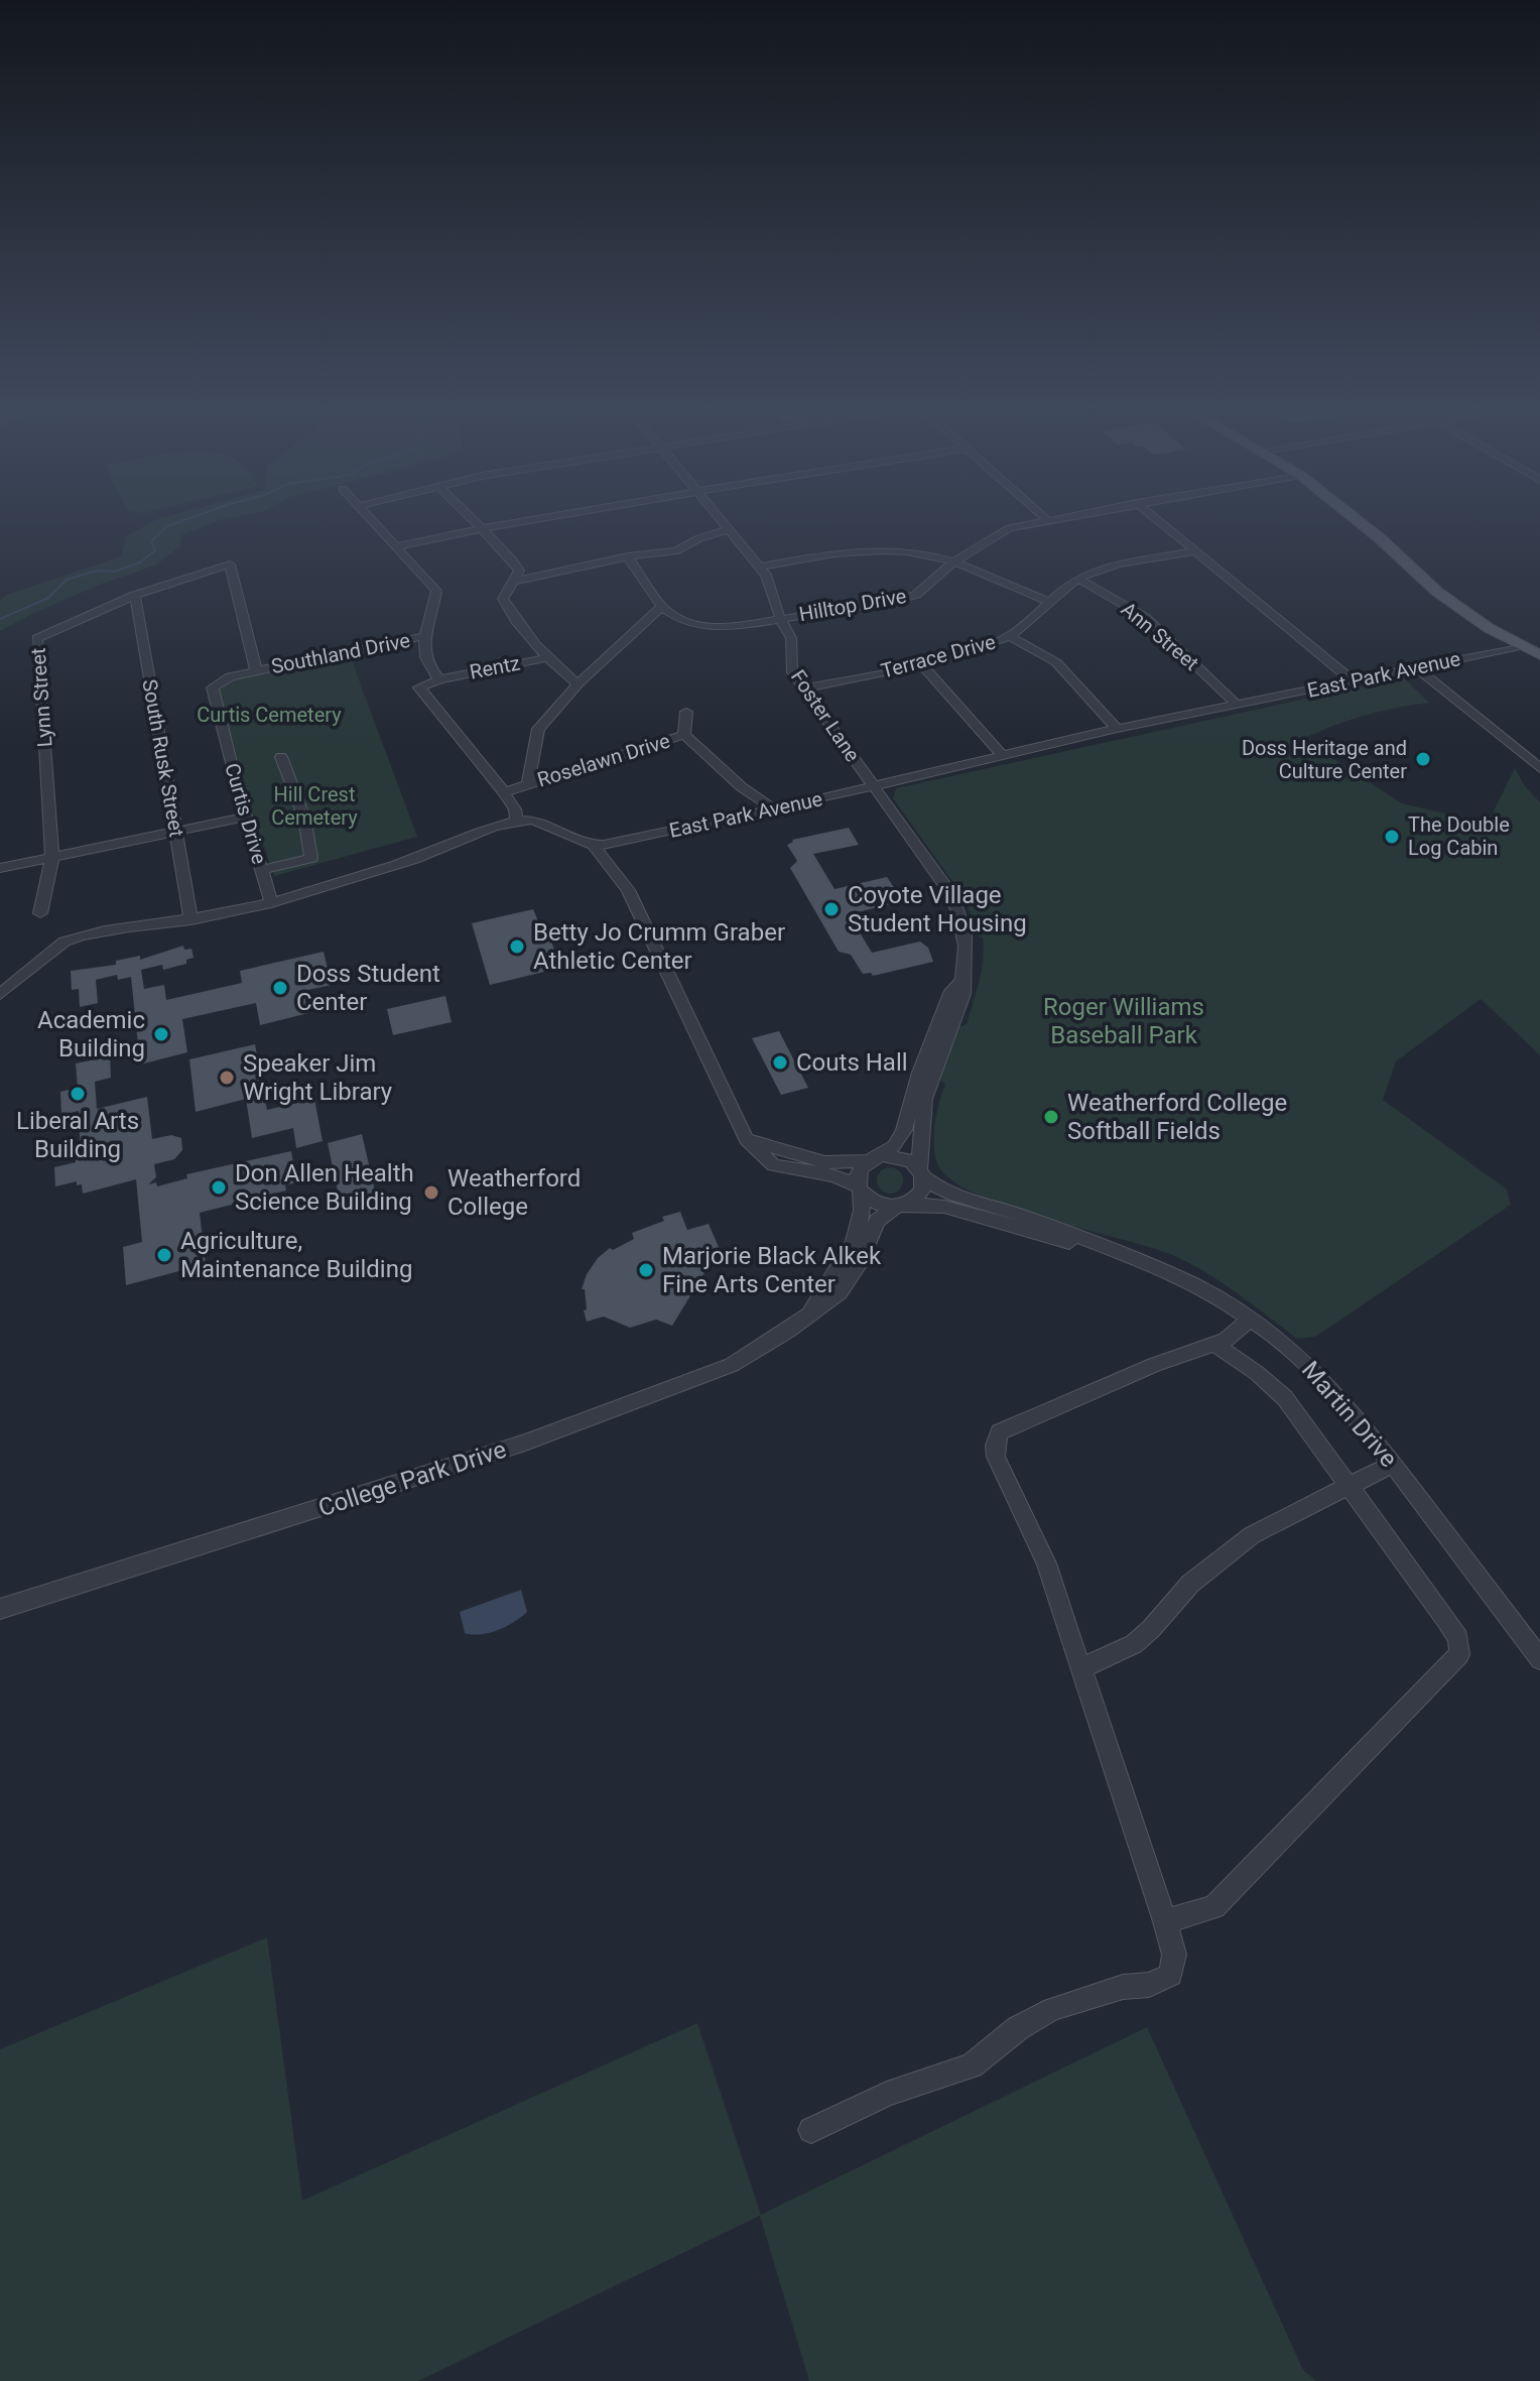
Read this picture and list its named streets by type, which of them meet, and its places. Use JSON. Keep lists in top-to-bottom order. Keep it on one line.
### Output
{"streets":{"street":["Hilltop Drive","Ann Street","Southland Drive","Terrace Drive","Rentz","East Park Avenue","Lynn Street","Foster Lane","South Rusk Street","Roselawn Drive","Curtis Drive","Martin Drive","College Park Drive"]},"crossings":[["Hilltop Drive","Foster Lane"],["Ann Street","Terrace Drive"],["Ann Street","East Park Avenue"],["Southland Drive","Lynn Street"],["Southland Drive","Curtis Drive"],["Terrace Drive","Foster Lane"],["East Park Avenue","Foster Lane"],["East Park Avenue","Roselawn Drive"],["Lynn Street","South Rusk Street"],["Lynn Street","Curtis Drive"],["Martin Drive","College Park Drive"]],"parks":["Curtis Cemetery","Hill Crest Cemetery","Roger Williams Baseball Park"],"places":["Doss Heritage and Culture Center","The Double Log Cabin","Coyote Village Student Housing","Betty Jo Crumm Graber Athletic Center","Doss Student Center","Academic Building","Couts Hall","Speaker Jim Wright Library","Liberal Arts Building","Weatherford College Softball Fields","Don Allen Health Science Building","Weatherford College","Agriculture, Maintenance Building","Marjorie Black Alkek Fine Arts Center"]}
